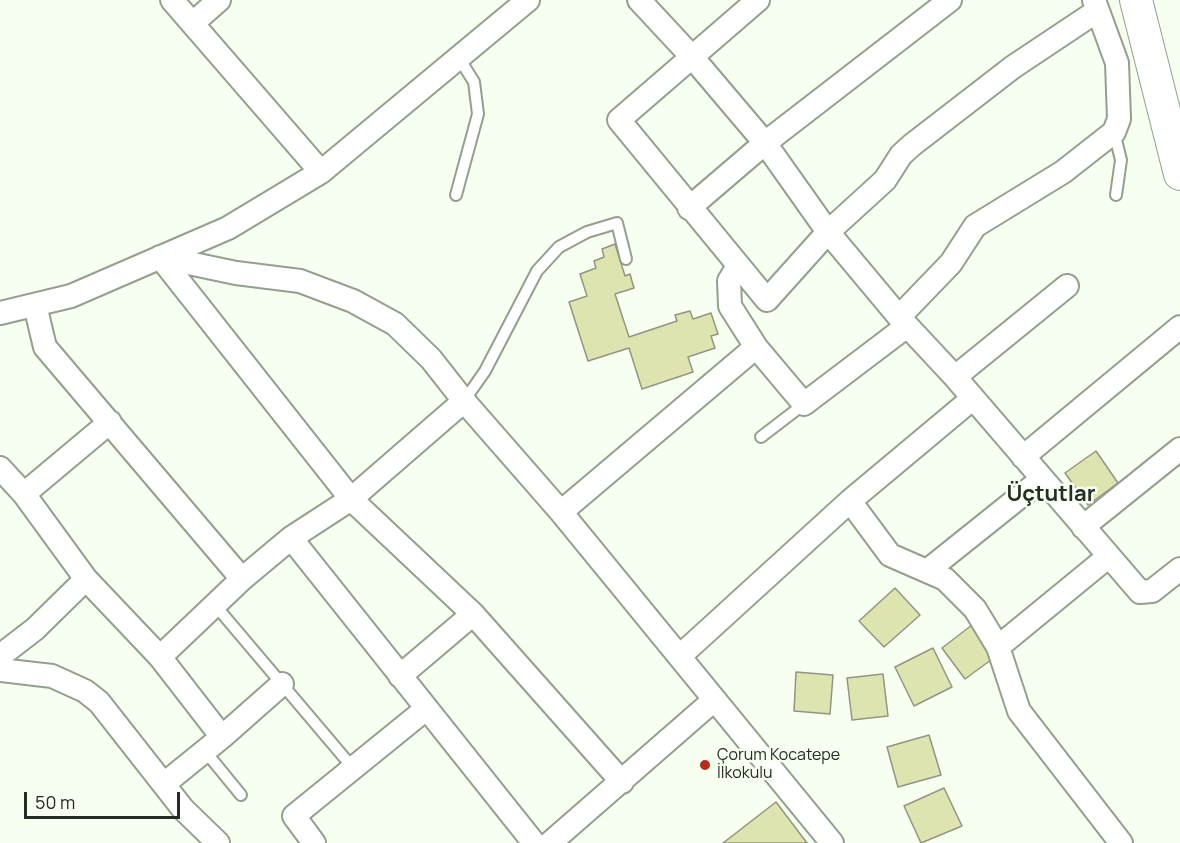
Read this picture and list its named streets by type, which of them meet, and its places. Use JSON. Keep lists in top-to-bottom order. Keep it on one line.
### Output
{"districts":["Üçtutlar"],"places":["Çorum Kocatepe İlkokulu"],"scale_bar":"50 m"}
